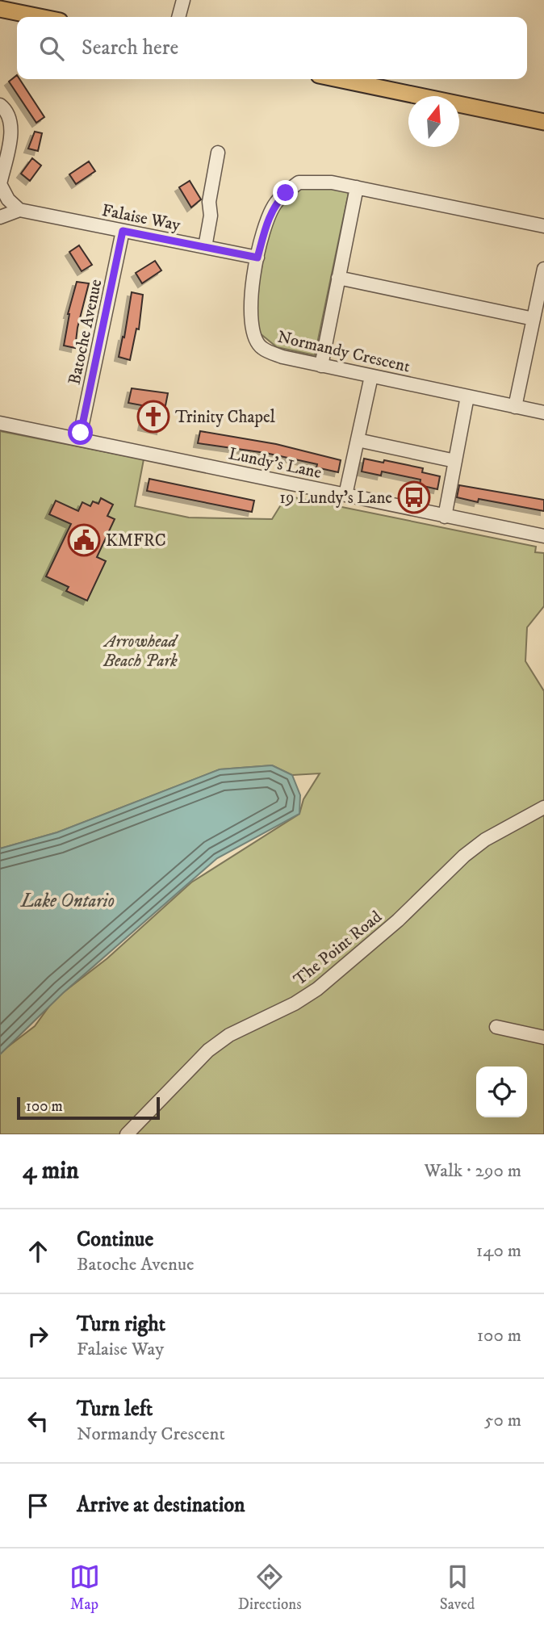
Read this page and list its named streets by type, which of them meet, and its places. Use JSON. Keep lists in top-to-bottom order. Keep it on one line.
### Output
{"streets":{"street":["Falaise Way","Batoche Avenue","Normandy Crescent","Lundy's Lane","The Point Road"]},"crossings":[["Falaise Way","Batoche Avenue"],["Falaise Way","Normandy Crescent"],["Batoche Avenue","Lundy's Lane"]],"water":["Lake Ontario"],"parks":["Arrowhead Beach Park"],"places":{"church":["Trinity Chapel"],"bus stop":["19 Lundy's Lane"],"public building":["KMFRC"]},"scale_bar":"100 m","north":"top","page":{"search":"Search here","scale":"100 m","heading":["4 min","Walk · 290 m"],"list":[["Continue","Batoche Avenue","140 m"],["Turn right","Falaise Way","100 m"],["Turn left","Normandy Crescent","50 m"],"Arrive at destination"],"nav":["Map","Directions","Saved"]}}
